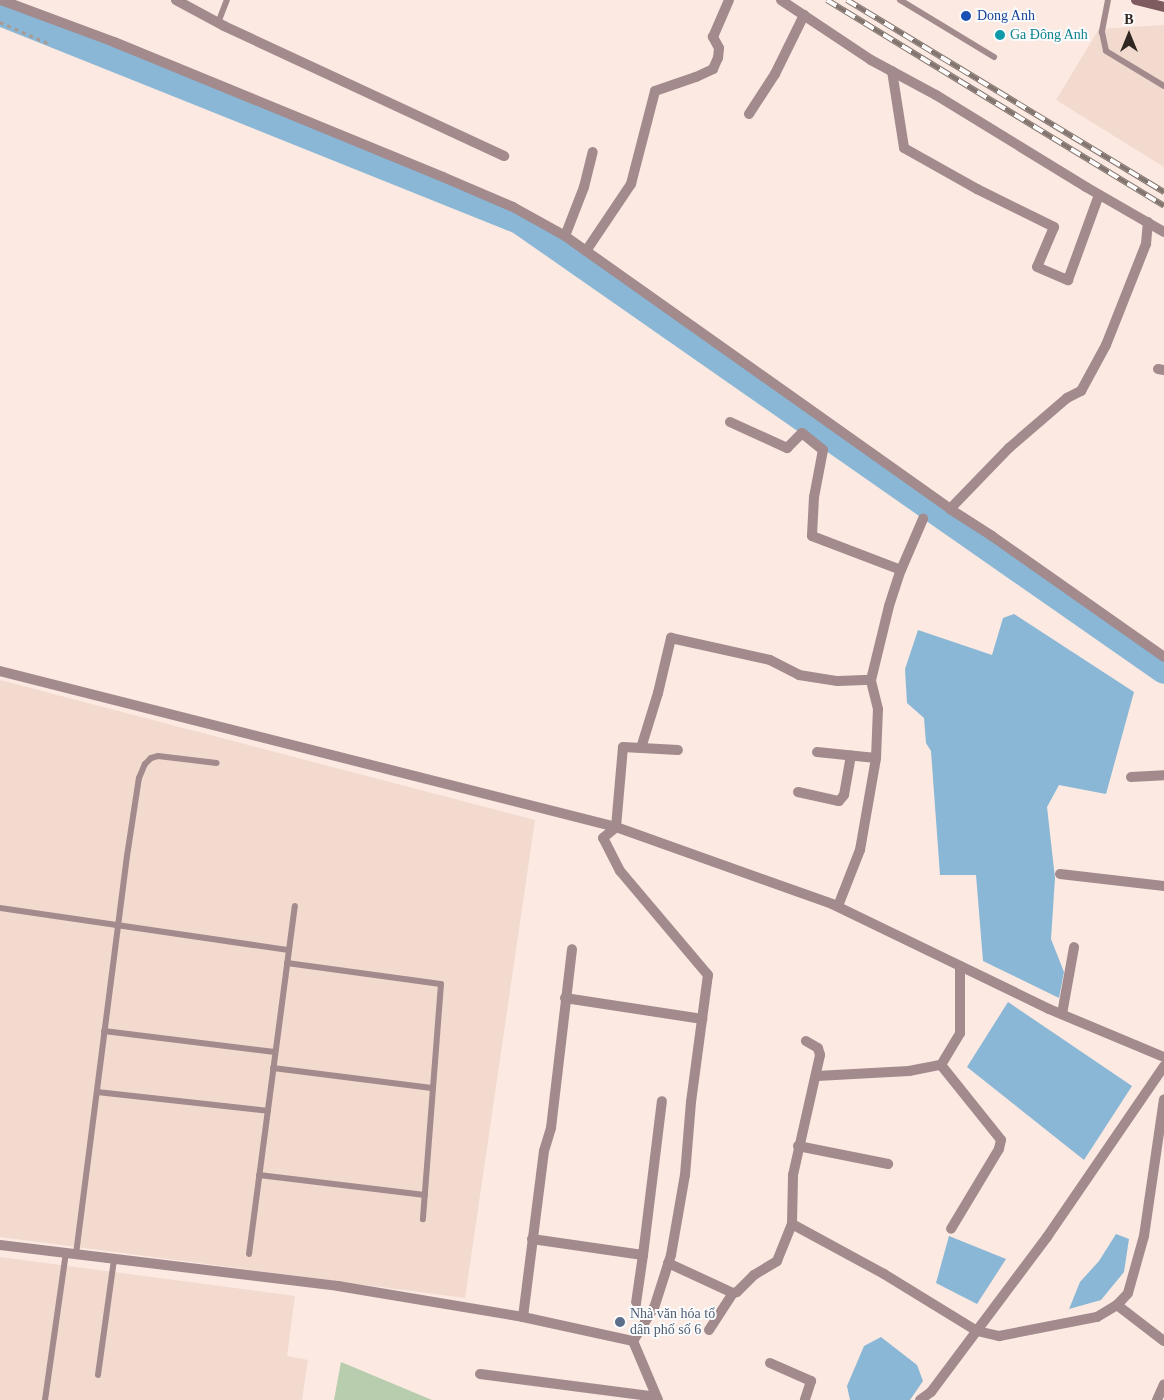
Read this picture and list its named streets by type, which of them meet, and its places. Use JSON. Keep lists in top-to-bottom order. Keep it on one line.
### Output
{"places":["Dong Anh","Ga Đông Anh","Nhà văn hóa tổ dân phố số 6"],"north":"top"}
